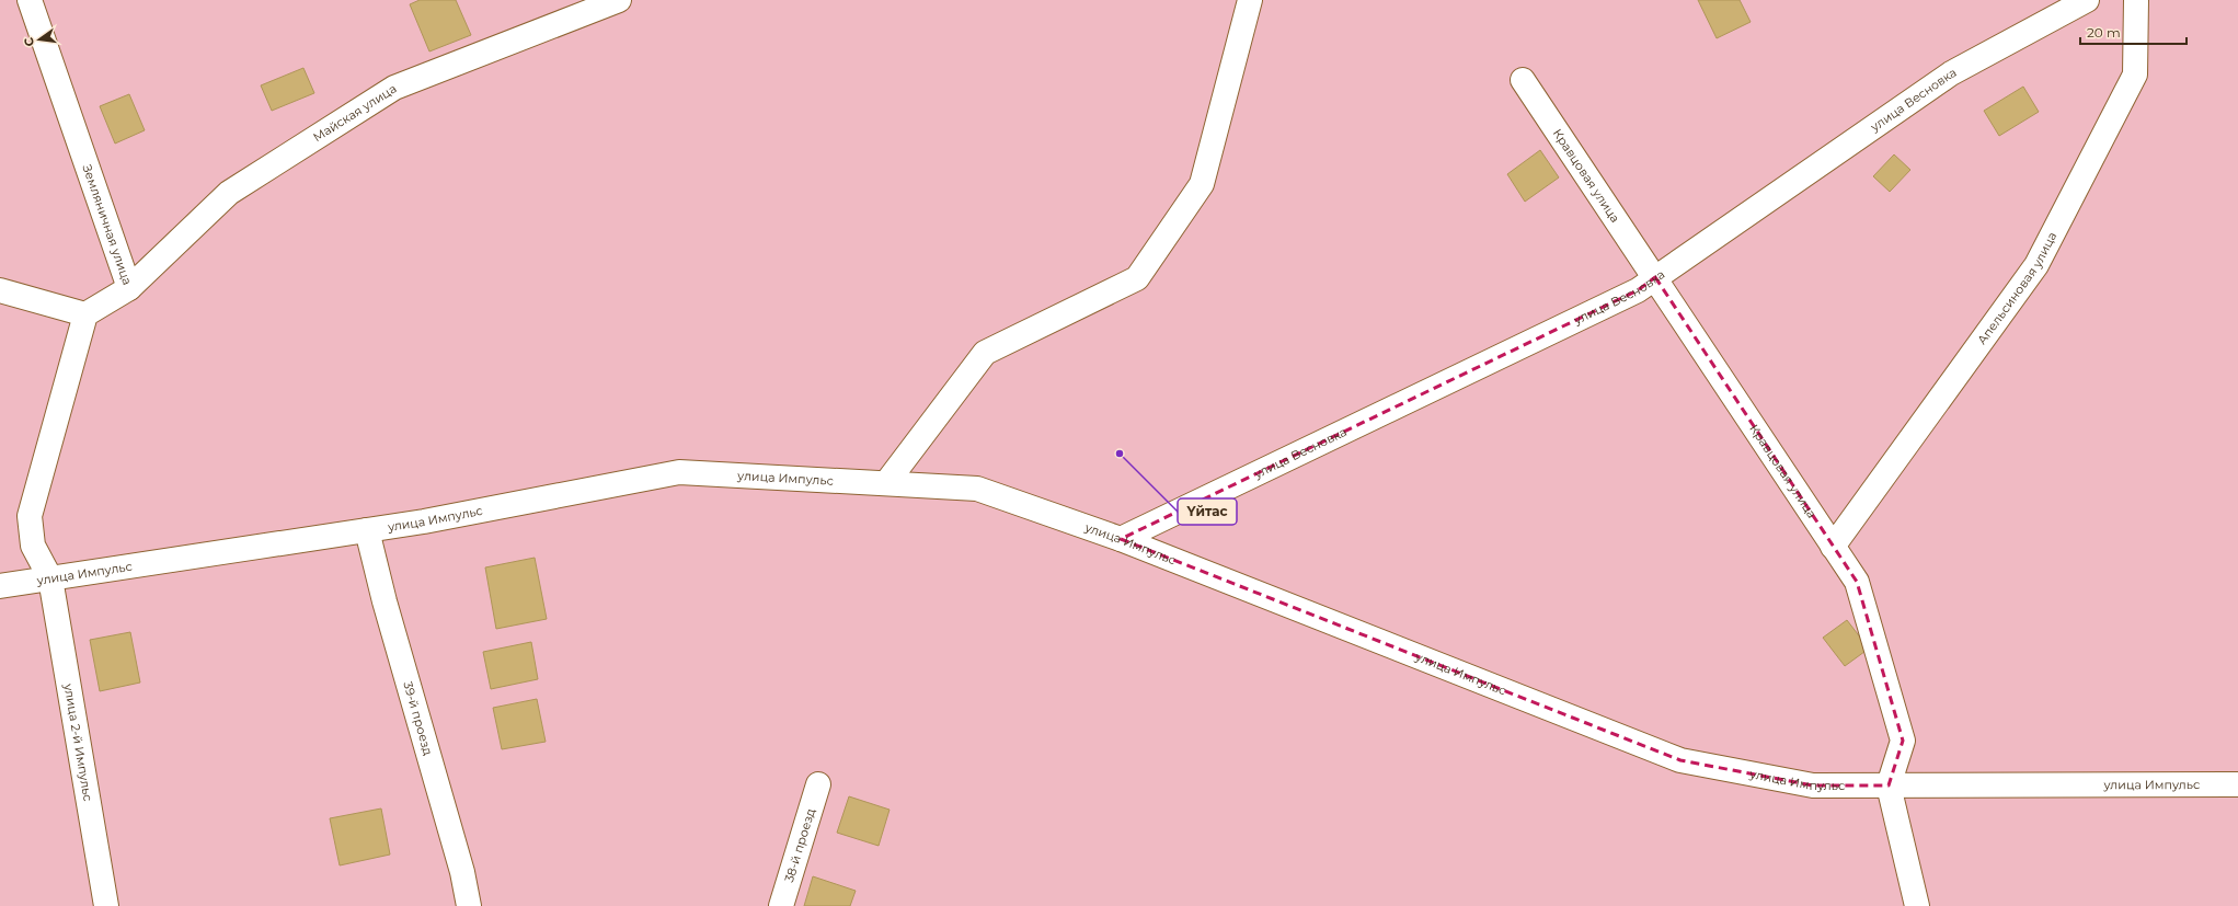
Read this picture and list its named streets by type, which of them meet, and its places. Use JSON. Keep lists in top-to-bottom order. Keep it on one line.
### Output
{"streets":{"street":["улица Весновка","Майская улица","Кравцовая улица","Земляничная улица","Апельсиновая улица","улица Импульс","39-й проезд","улица 2-й Импульс","38-й проезд"]},"crossings":[["улица Весновка","Кравцовая улица"],["улица Весновка","улица Импульс"],["Майская улица","Земляничная улица"],["Кравцовая улица","Апельсиновая улица"],["Кравцовая улица","улица Импульс"],["улица Импульс","39-й проезд"],["улица Импульс","улица 2-й Импульс"]],"places":["Үйтас"],"scale_bar":"20 m","north":"left"}
